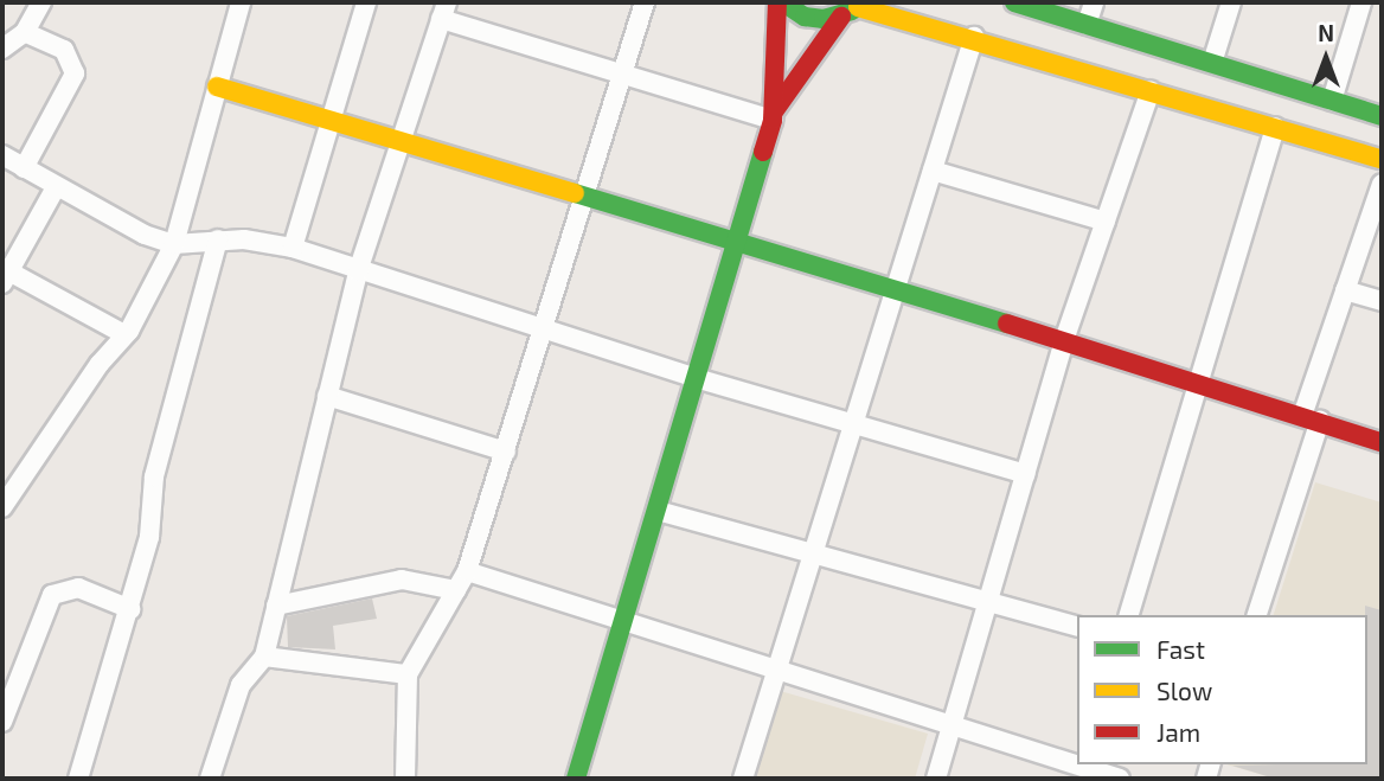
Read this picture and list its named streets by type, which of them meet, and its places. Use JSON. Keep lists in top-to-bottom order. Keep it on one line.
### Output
{"legend":["Fast","Slow","Jam"],"north":"top"}
